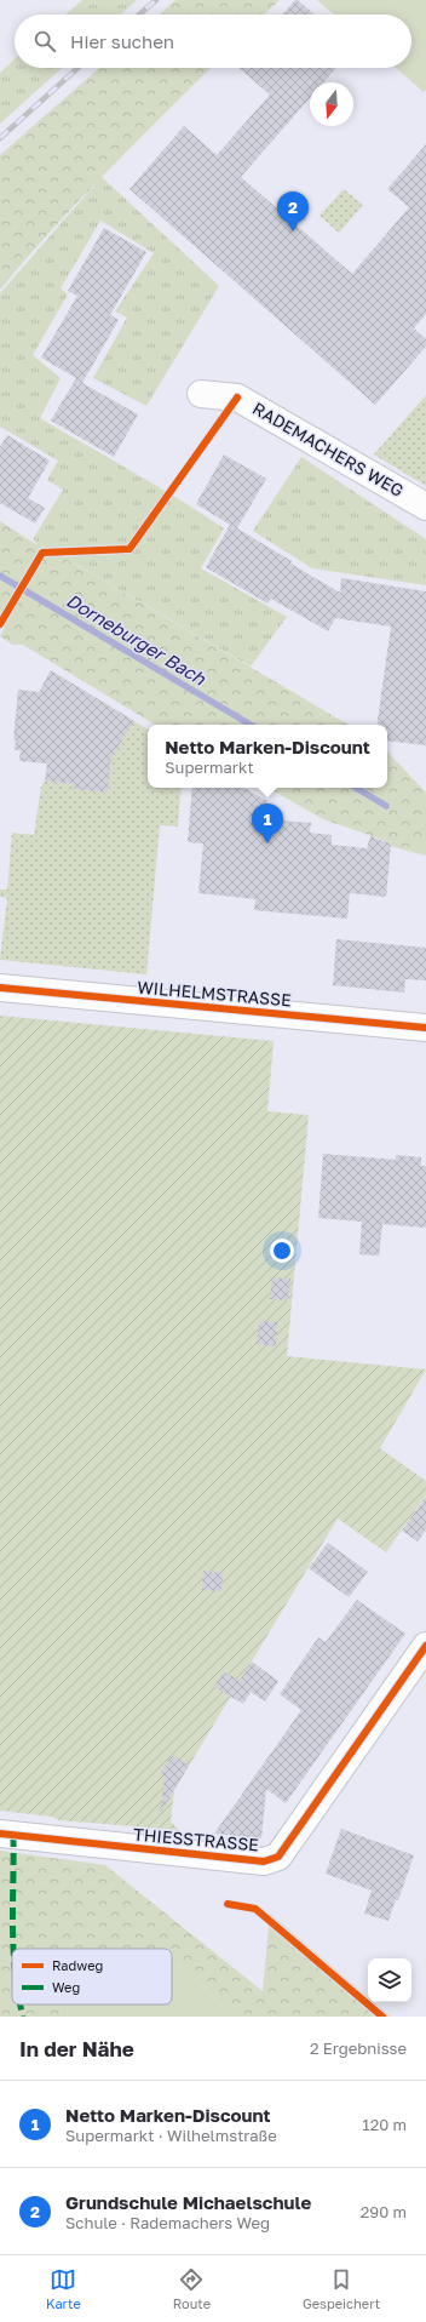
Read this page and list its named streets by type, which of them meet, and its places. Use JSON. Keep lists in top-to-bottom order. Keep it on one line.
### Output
{"streets":{"street":["RADEMACHERS WEG","WILHELMSTRASSE","THIESSTRASSE"]},"water":["Dorneburger Bach"],"legend":["Radweg","Weg"],"north":"bottom","page":{"search":"Hier suchen","pins":["2","1"],"popup":["Netto Marken-Discount","Supermarkt"],"heading":["In der Nähe","2 Ergebnisse"],"list":[{"mark":"1","name":"Netto Marken-Discount","note":"Supermarkt · Wilhelmstraße","value":"120 m"},{"mark":"2","name":"Grundschule Michaelschule","note":"Schule · Rademachers Weg","value":"290 m"}],"nav":["Karte","Route","Gespeichert"]}}
